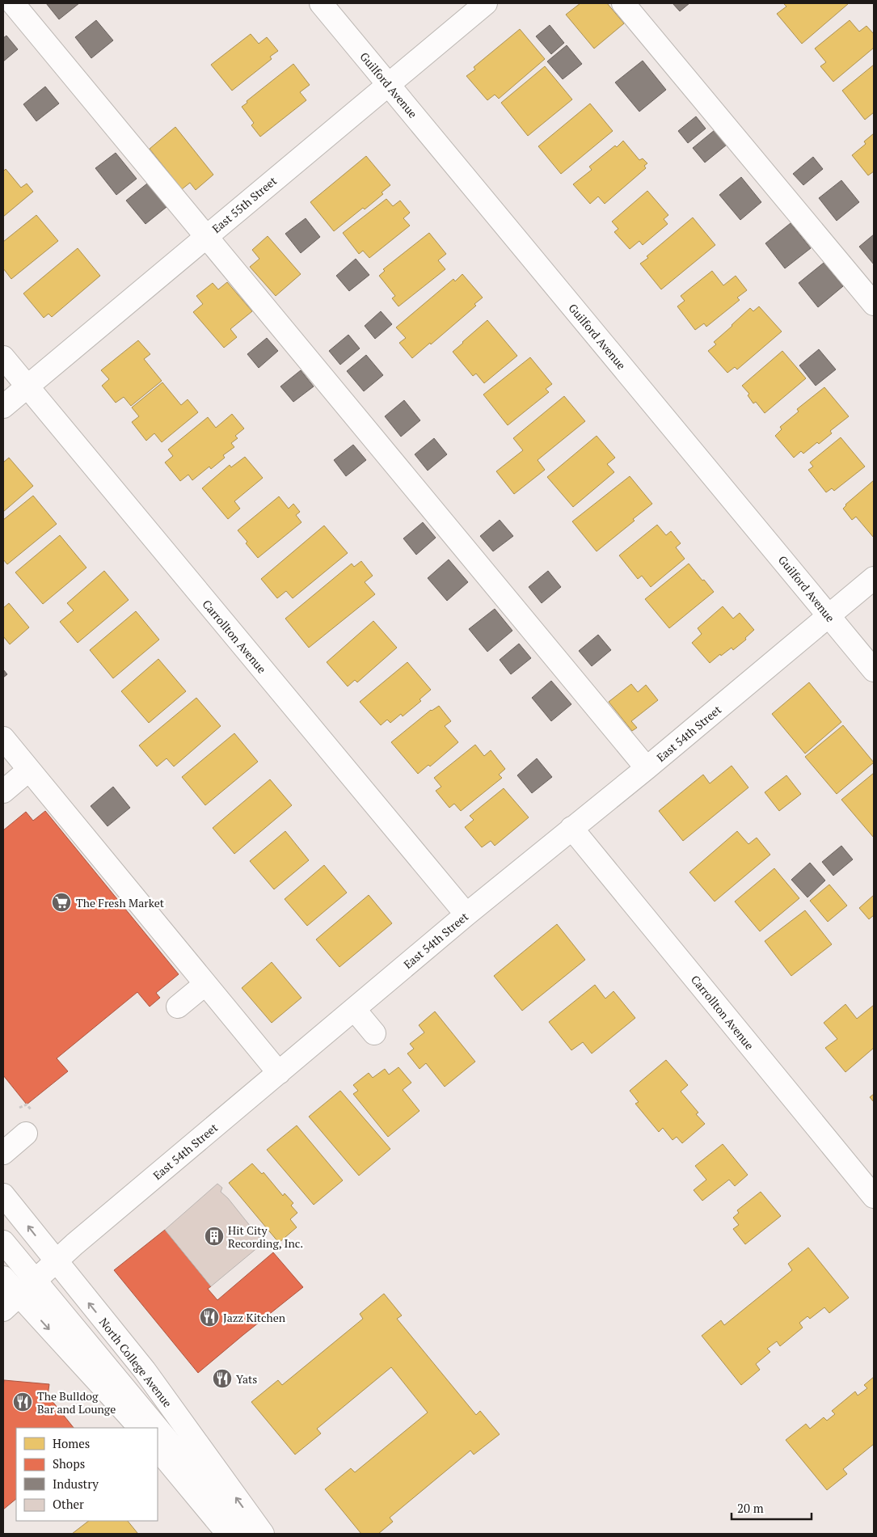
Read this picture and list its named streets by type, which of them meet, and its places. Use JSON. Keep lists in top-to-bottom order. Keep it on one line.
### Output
{"streets":{"street":["Guilford Avenue","East 55th Street","Carrollton Avenue","East 54th Street","North College Avenue"]},"crossings":[["Guilford Avenue","East 55th Street"],["Guilford Avenue","East 54th Street"],["East 55th Street","Carrollton Avenue"],["Carrollton Avenue","East 54th Street"],["East 54th Street","North College Avenue"]],"places":{"supermarket":["The Fresh Market"],"building":["Hit City Recording, Inc."],"restaurant":["Jazz Kitchen","Yats","The Bulldog Bar and Lounge"]},"legend":["Homes","Shops","Industry","Other"],"scale_bar":"20 m"}
